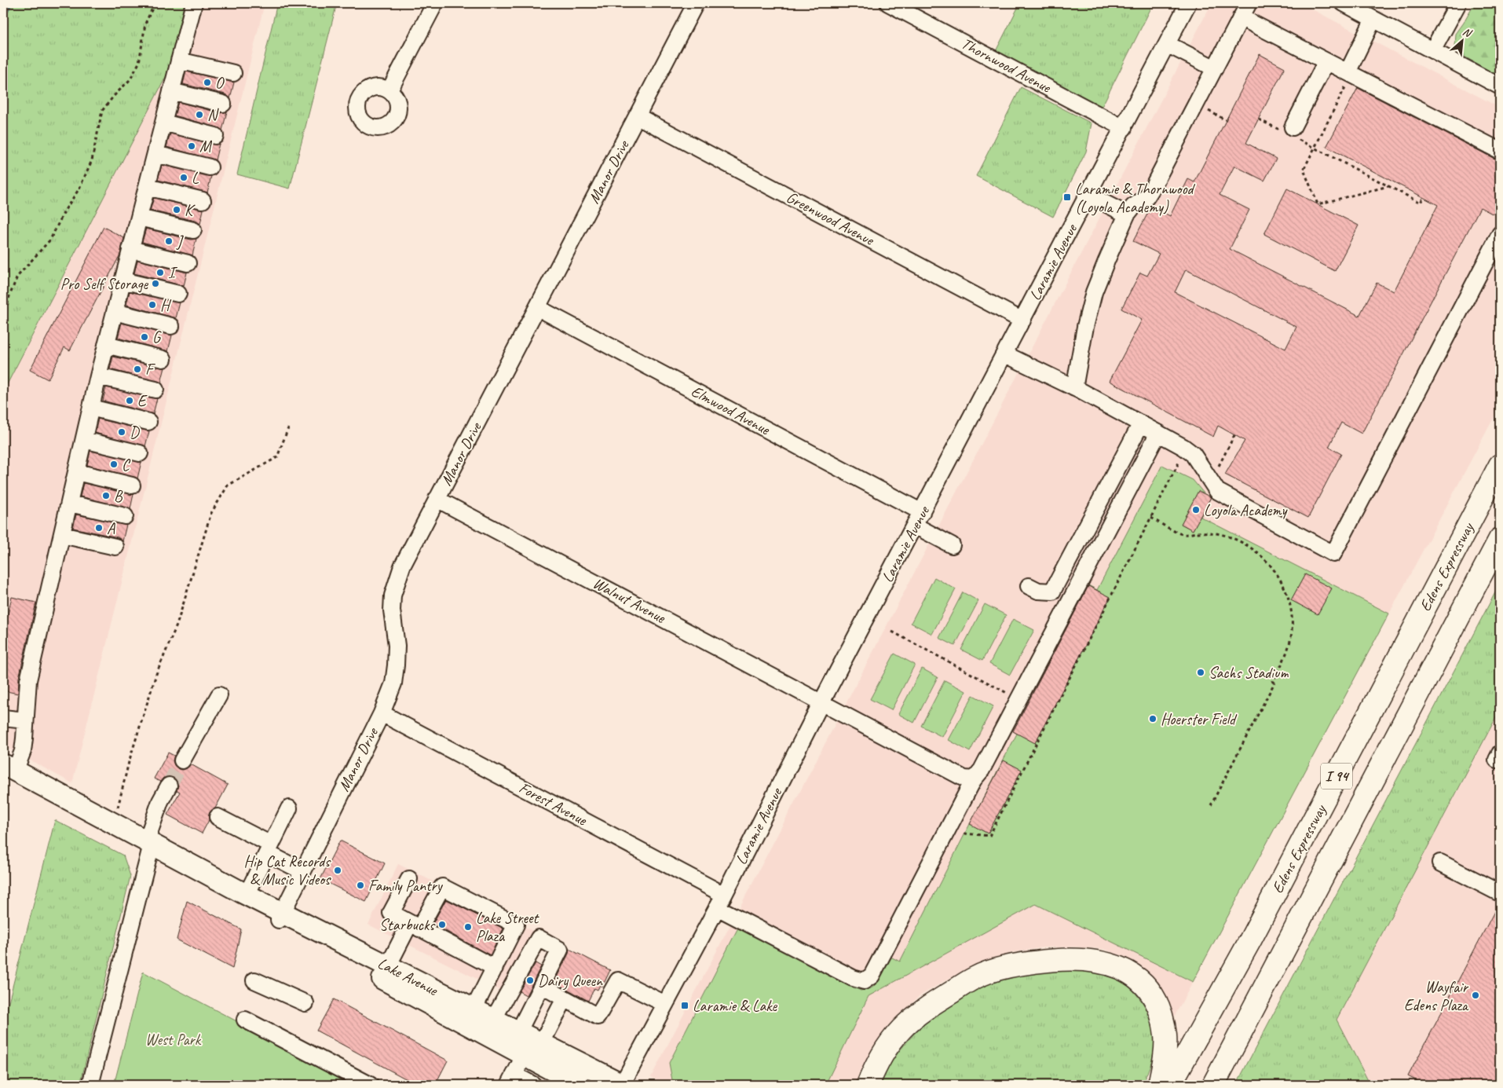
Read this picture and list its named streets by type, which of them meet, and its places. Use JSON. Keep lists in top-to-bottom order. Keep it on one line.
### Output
{"streets":{"highway":["Edens Expressway","I 94"],"main road":["Lake Avenue"],"street":["Thornwood Avenue","Manor Drive","Greenwood Avenue","Laramie Avenue","Elmwood Avenue","Walnut Avenue","Forest Avenue"]},"crossings":[["Thornwood Avenue","Laramie Avenue"],["Manor Drive","Greenwood Avenue"],["Manor Drive","Elmwood Avenue"],["Manor Drive","Walnut Avenue"],["Manor Drive","Forest Avenue"],["Manor Drive","Lake Avenue"],["Greenwood Avenue","Laramie Avenue"],["Laramie Avenue","Elmwood Avenue"],["Laramie Avenue","Walnut Avenue"],["Laramie Avenue","Forest Avenue"],["Laramie Avenue","Lake Avenue"],["Walnut Avenue","Forest Avenue"]],"parks":["West Park"],"places":{"other":["O","N","M","L","K","J","I","Pro Self Storage","H","G","F","E","D","C","B","Loyola Academy","A","Sachs Stadium","Hoerster Field","Hip Cat Records & Music Videos","Family Pantry","Starbucks","Lake Street Plaza","Dairy Queen","Wayfair Edens Plaza"],"transit":["Laramie & Thornwood (Loyola Academy)","Laramie & Lake"]},"north":"top right"}
